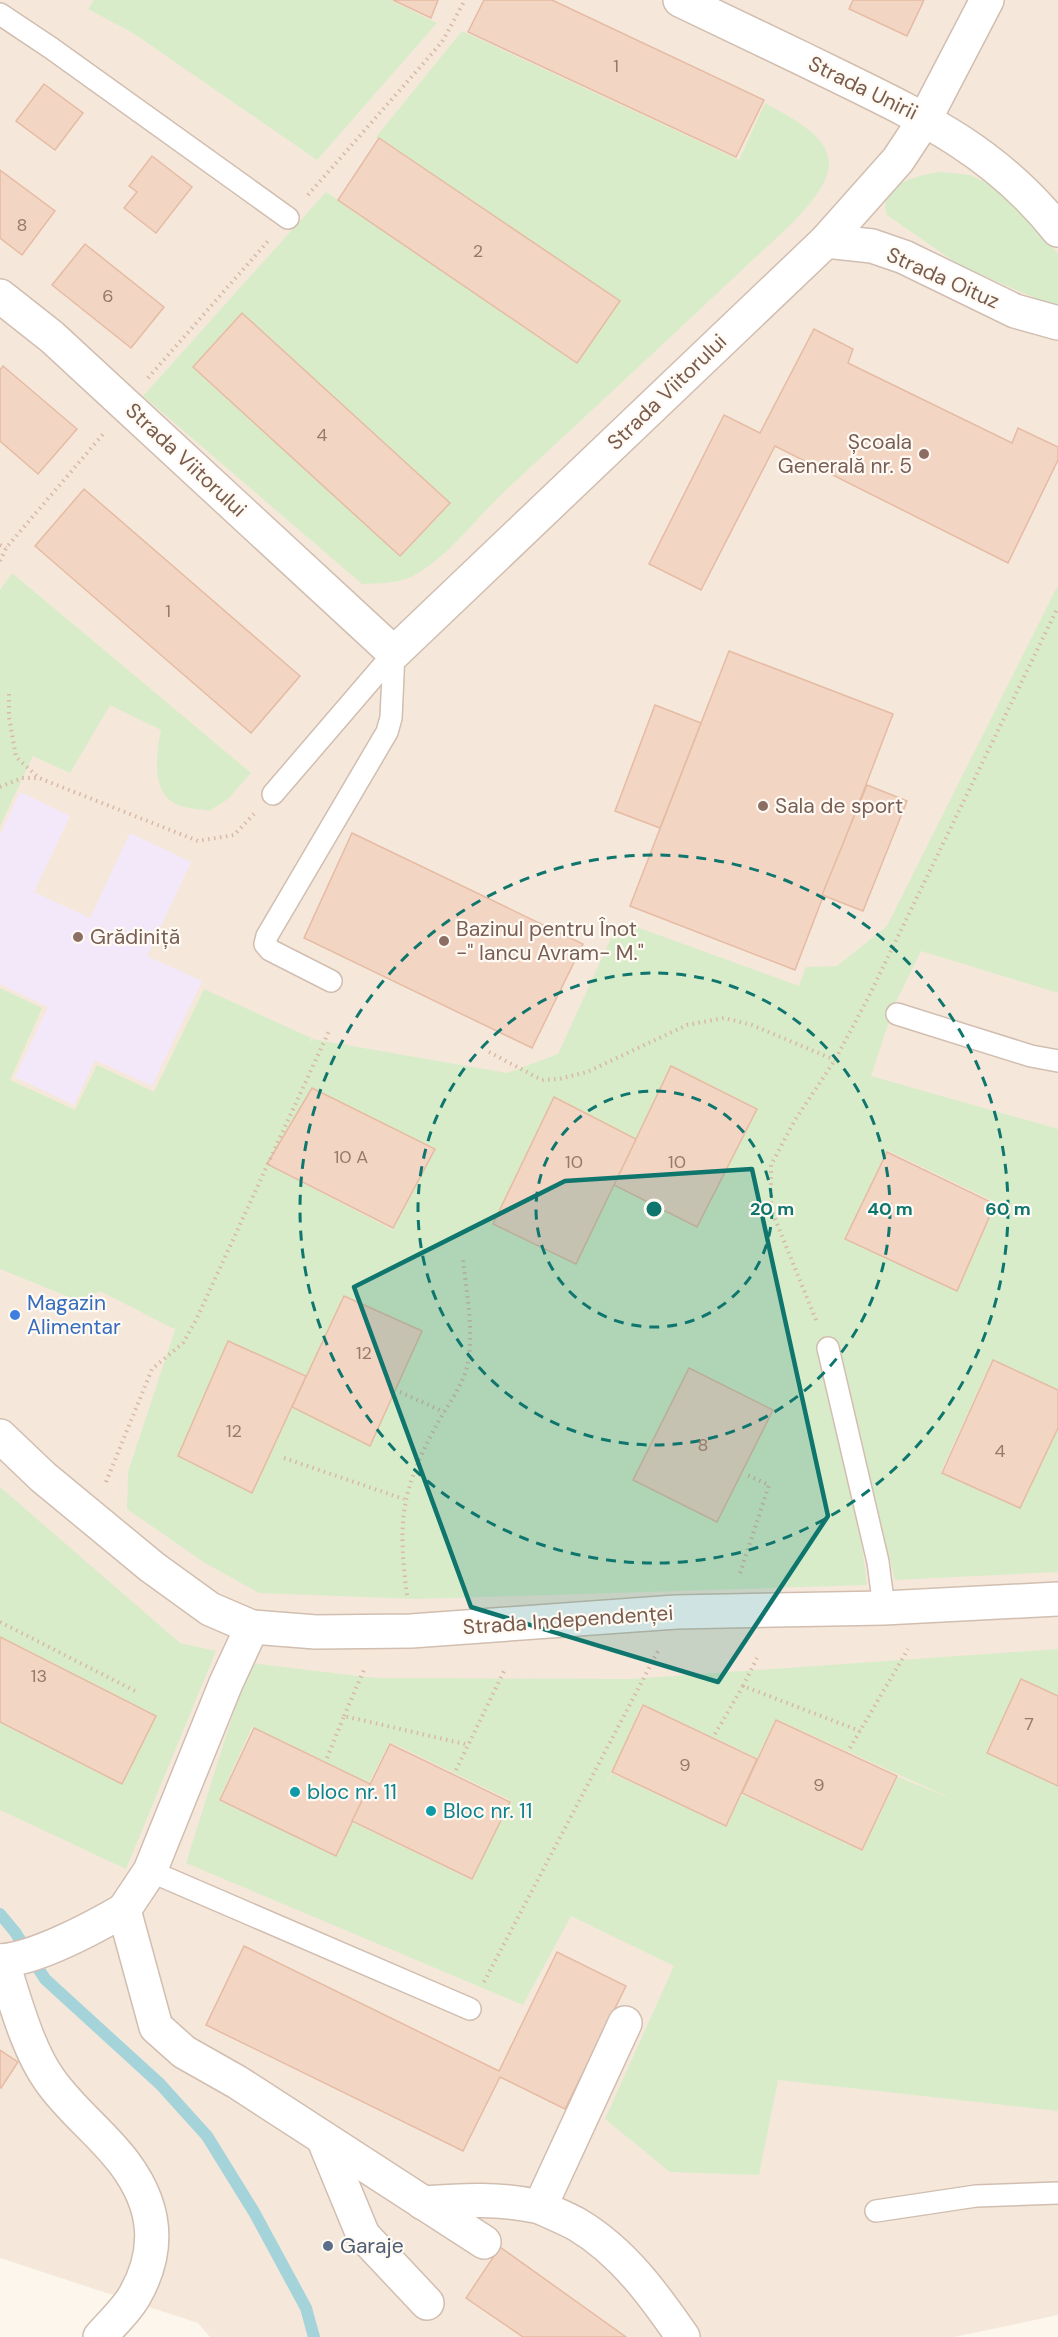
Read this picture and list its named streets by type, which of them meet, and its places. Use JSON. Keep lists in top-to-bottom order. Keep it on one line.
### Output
{"streets":{"street":["Strada Unirii","Strada Oituz","Strada Viitorului","Strada Independenței"]},"crossings":[["Strada Unirii","Strada Viitorului"],["Strada Oituz","Strada Viitorului"]],"places":["Școala Generală nr. 5","Sala de sport","Grădiniță","Bazinul pentru Înot -\" Iancu Avram- M.\"","Magazin Alimentar","bloc nr. 11","Bloc nr. 11","Garaje"],"house_numbers":["1","8","2","6","4","1","10 A","10","10","12","12","8","4","13","7","9","9"],"rings":["20 m","40 m","60 m"]}
